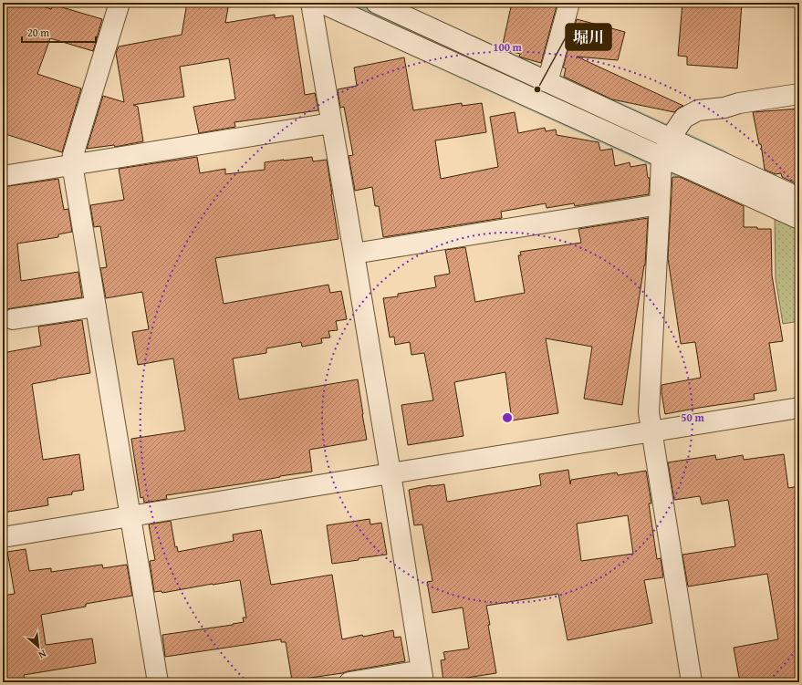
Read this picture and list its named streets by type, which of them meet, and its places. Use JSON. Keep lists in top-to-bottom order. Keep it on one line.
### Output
{"places":["堀川"],"scale_bar":"20 m","north":"bottom right","rings":["100 m","50 m"]}
